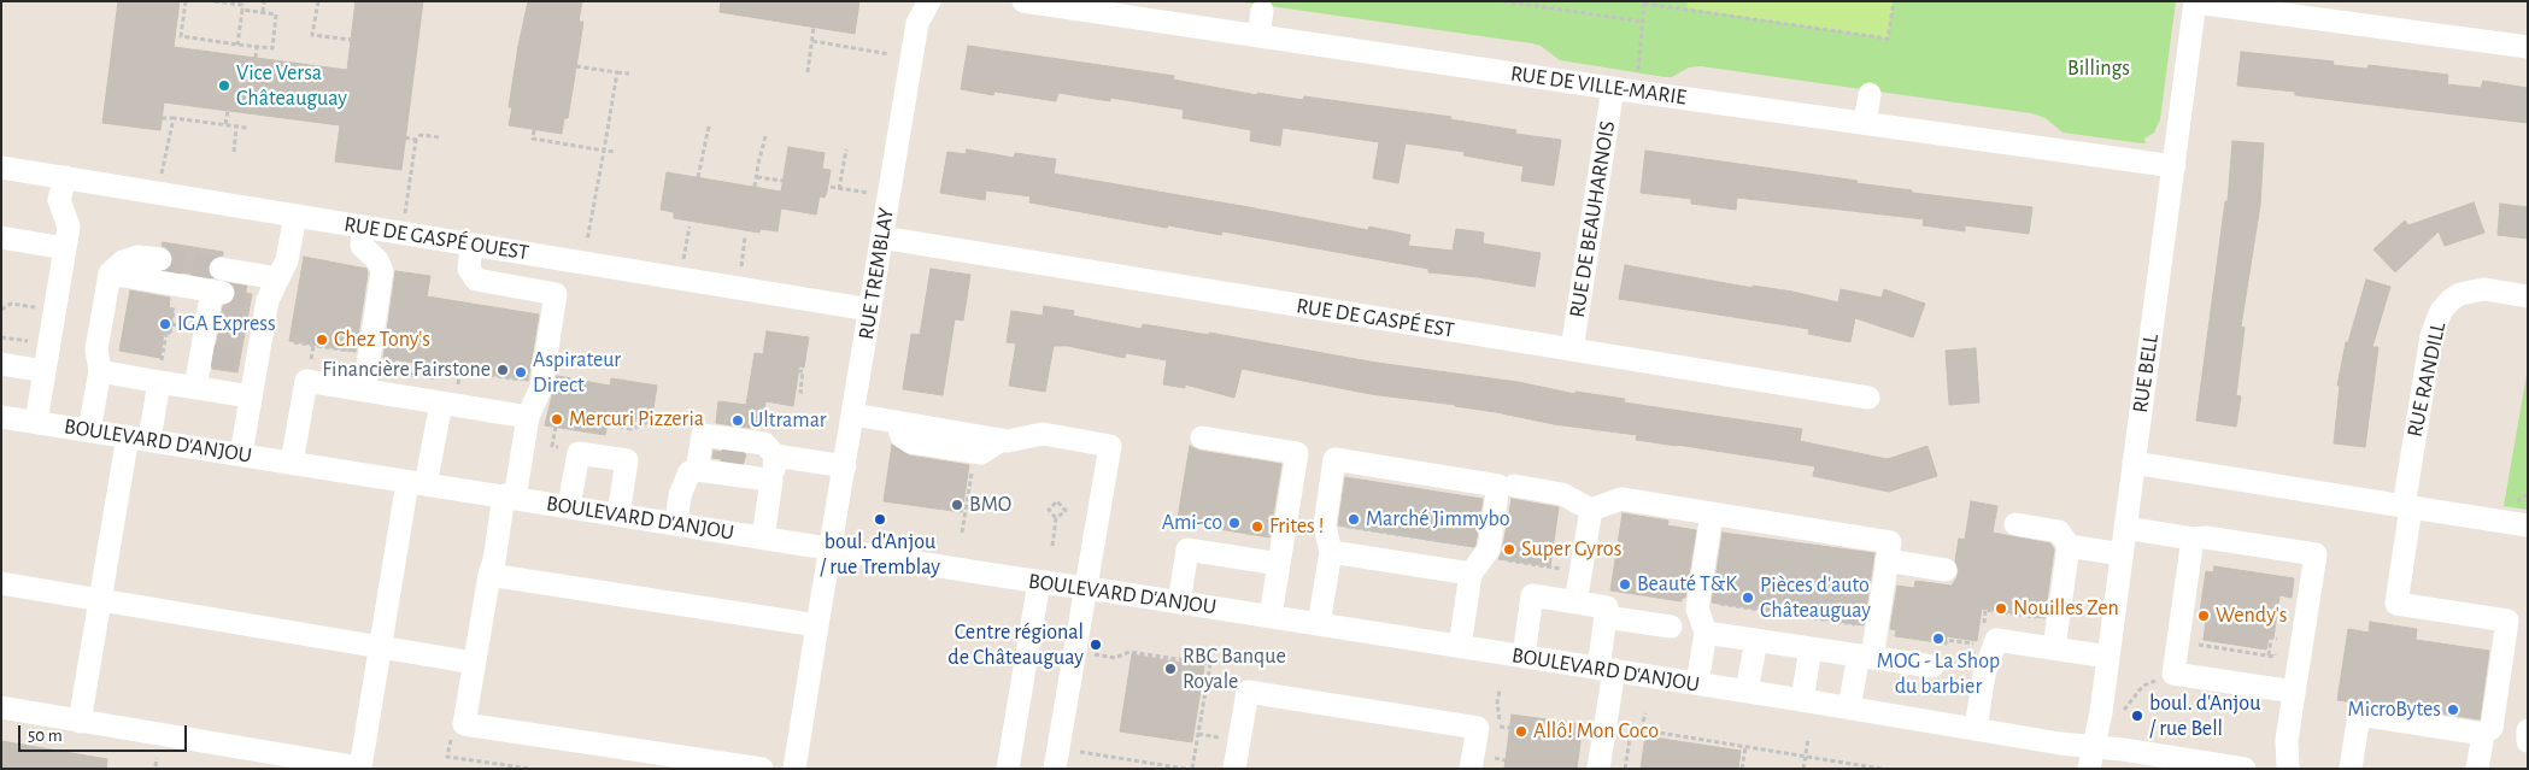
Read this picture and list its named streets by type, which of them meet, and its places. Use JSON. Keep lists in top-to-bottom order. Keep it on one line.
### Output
{"streets":{"street":["RUE DE VILLE-MARIE","RUE DE BEAUHARNOIS","RUE DE GASPÉ OUEST","RUE TREMBLAY","RUE DE GASPÉ EST","RUE BELL","RUE RANDILL","BOULEVARD D'ANJOU"]},"crossings":[["RUE DE VILLE-MARIE","RUE DE BEAUHARNOIS"],["RUE DE VILLE-MARIE","RUE BELL"],["RUE DE BEAUHARNOIS","RUE DE GASPÉ EST"],["RUE DE GASPÉ OUEST","RUE TREMBLAY"],["RUE TREMBLAY","RUE DE GASPÉ EST"],["RUE TREMBLAY","BOULEVARD D'ANJOU"],["RUE BELL","BOULEVARD D'ANJOU"]],"parks":["Billings"],"places":["Vice Versa Châteauguay","IGA Express","Chez Tony's","Financière Fairstone","Aspirateur Direct","Mercuri Pizzeria","Ultramar","BMO","boul. d'Anjou / rue Tremblay","Marché Jimmybo","Ami-co","Frites !","Super Gyros","Beauté T&K","Pièces d'auto Châteauguay","Nouilles Zen","Wendy's","MOG - La Shop du barbier","Centre régional de Châteauguay","RBC Banque Royale","MicroBytes","boul. d'Anjou / rue Bell","Allô! Mon Coco"],"scale_bar":"50 m"}
